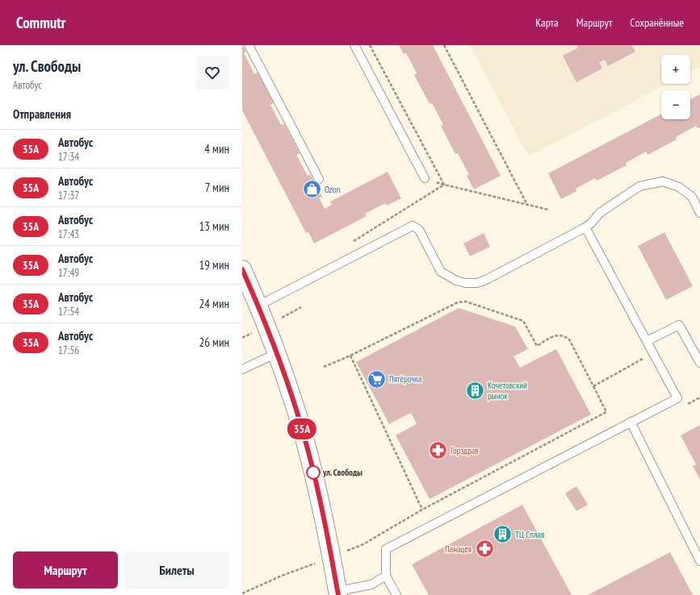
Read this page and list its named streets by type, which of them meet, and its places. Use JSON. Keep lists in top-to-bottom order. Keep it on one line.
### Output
{"places":{"shop":["Ozon"],"supermarket":["Пятёрочка"],"building":["Кочетовский рынок","ТЦ Сплав"],"pharmacy":["Горздрав","Панацея"],"other":["ул. Свободы"]},"lines":["bus line 35А"],"page":{"header":"Commutr","nav":["Карта","Маршрут","Сохранённые"],"heading":[["ул. Свободы","Автобус"],"Отправления"],"on_map":"35А","map_buttons":["+","−"],"list":[{"mark":"35А","name":"Автобус","note":"17:34","value":"4 мин"},{"mark":"35А","name":"Автобус","note":"17:37","value":"7 мин"},{"mark":"35А","name":"Автобус","note":"17:43","value":"13 мин"},{"mark":"35А","name":"Автобус","note":"17:49","value":"19 мин"},{"mark":"35А","name":"Автобус","note":"17:54","value":"24 мин"},{"mark":"35А","name":"Автобус","note":"17:56","value":"26 мин"}],"buttons":["Маршрут","Билеты"]}}
